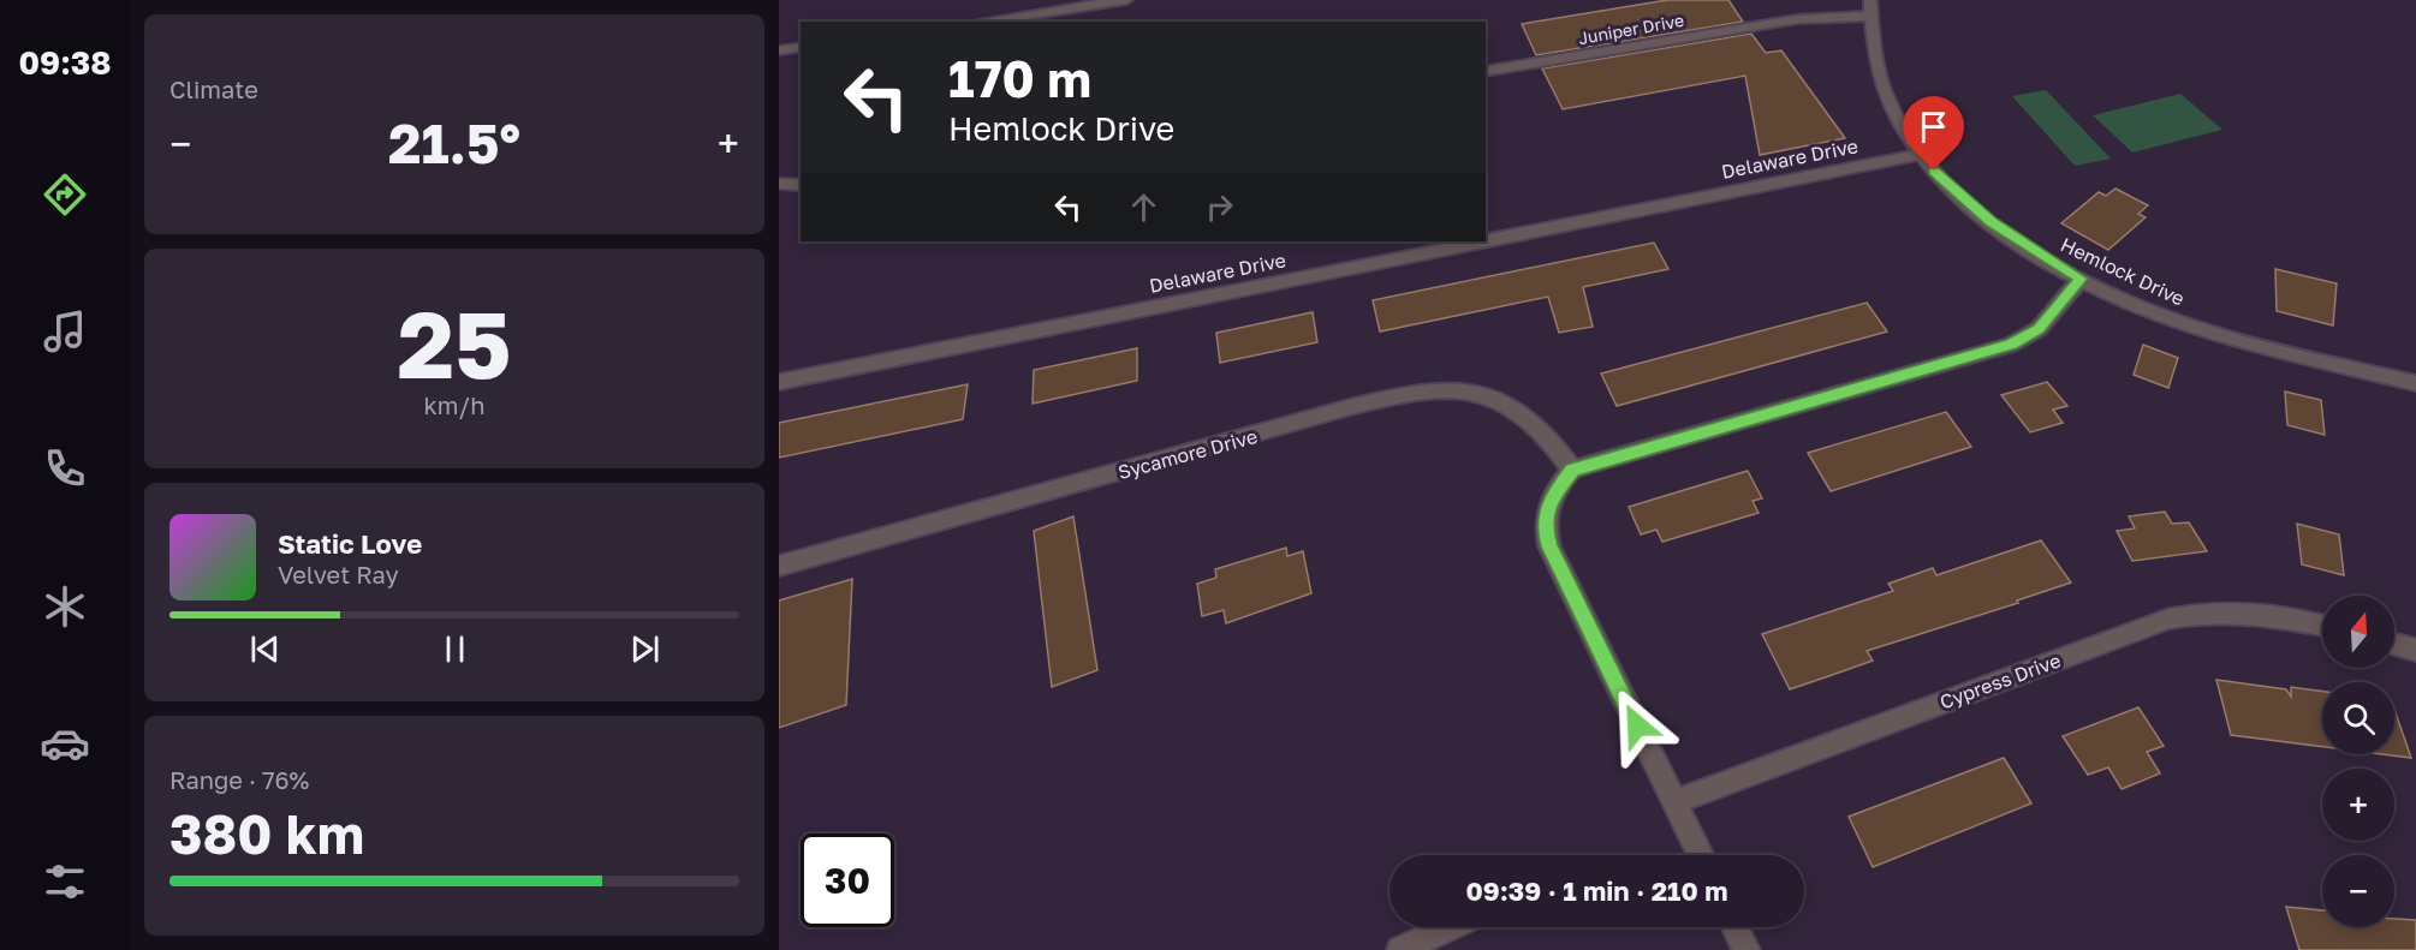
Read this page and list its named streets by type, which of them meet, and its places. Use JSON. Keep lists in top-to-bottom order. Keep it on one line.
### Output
{"streets":{"street":["Juniper Drive","Delaware Drive","Hemlock Drive","Sycamore Drive","Cypress Drive"]},"crossings":[["Juniper Drive","Hemlock Drive"],["Delaware Drive","Hemlock Drive"]],"north":"top","page":{"tabs":"09:38","tile":["Climate",["25","km/h"],["Range · 76%","380 km"]],"turn":["170 m","Hemlock Drive"],"heat":["−","21.5°","+"],"song":["Static Love","Velvet Ray"],"map_buttons":["+","−"],"limit":"30","trip":"09:39 · 1 min · 210 m"}}
